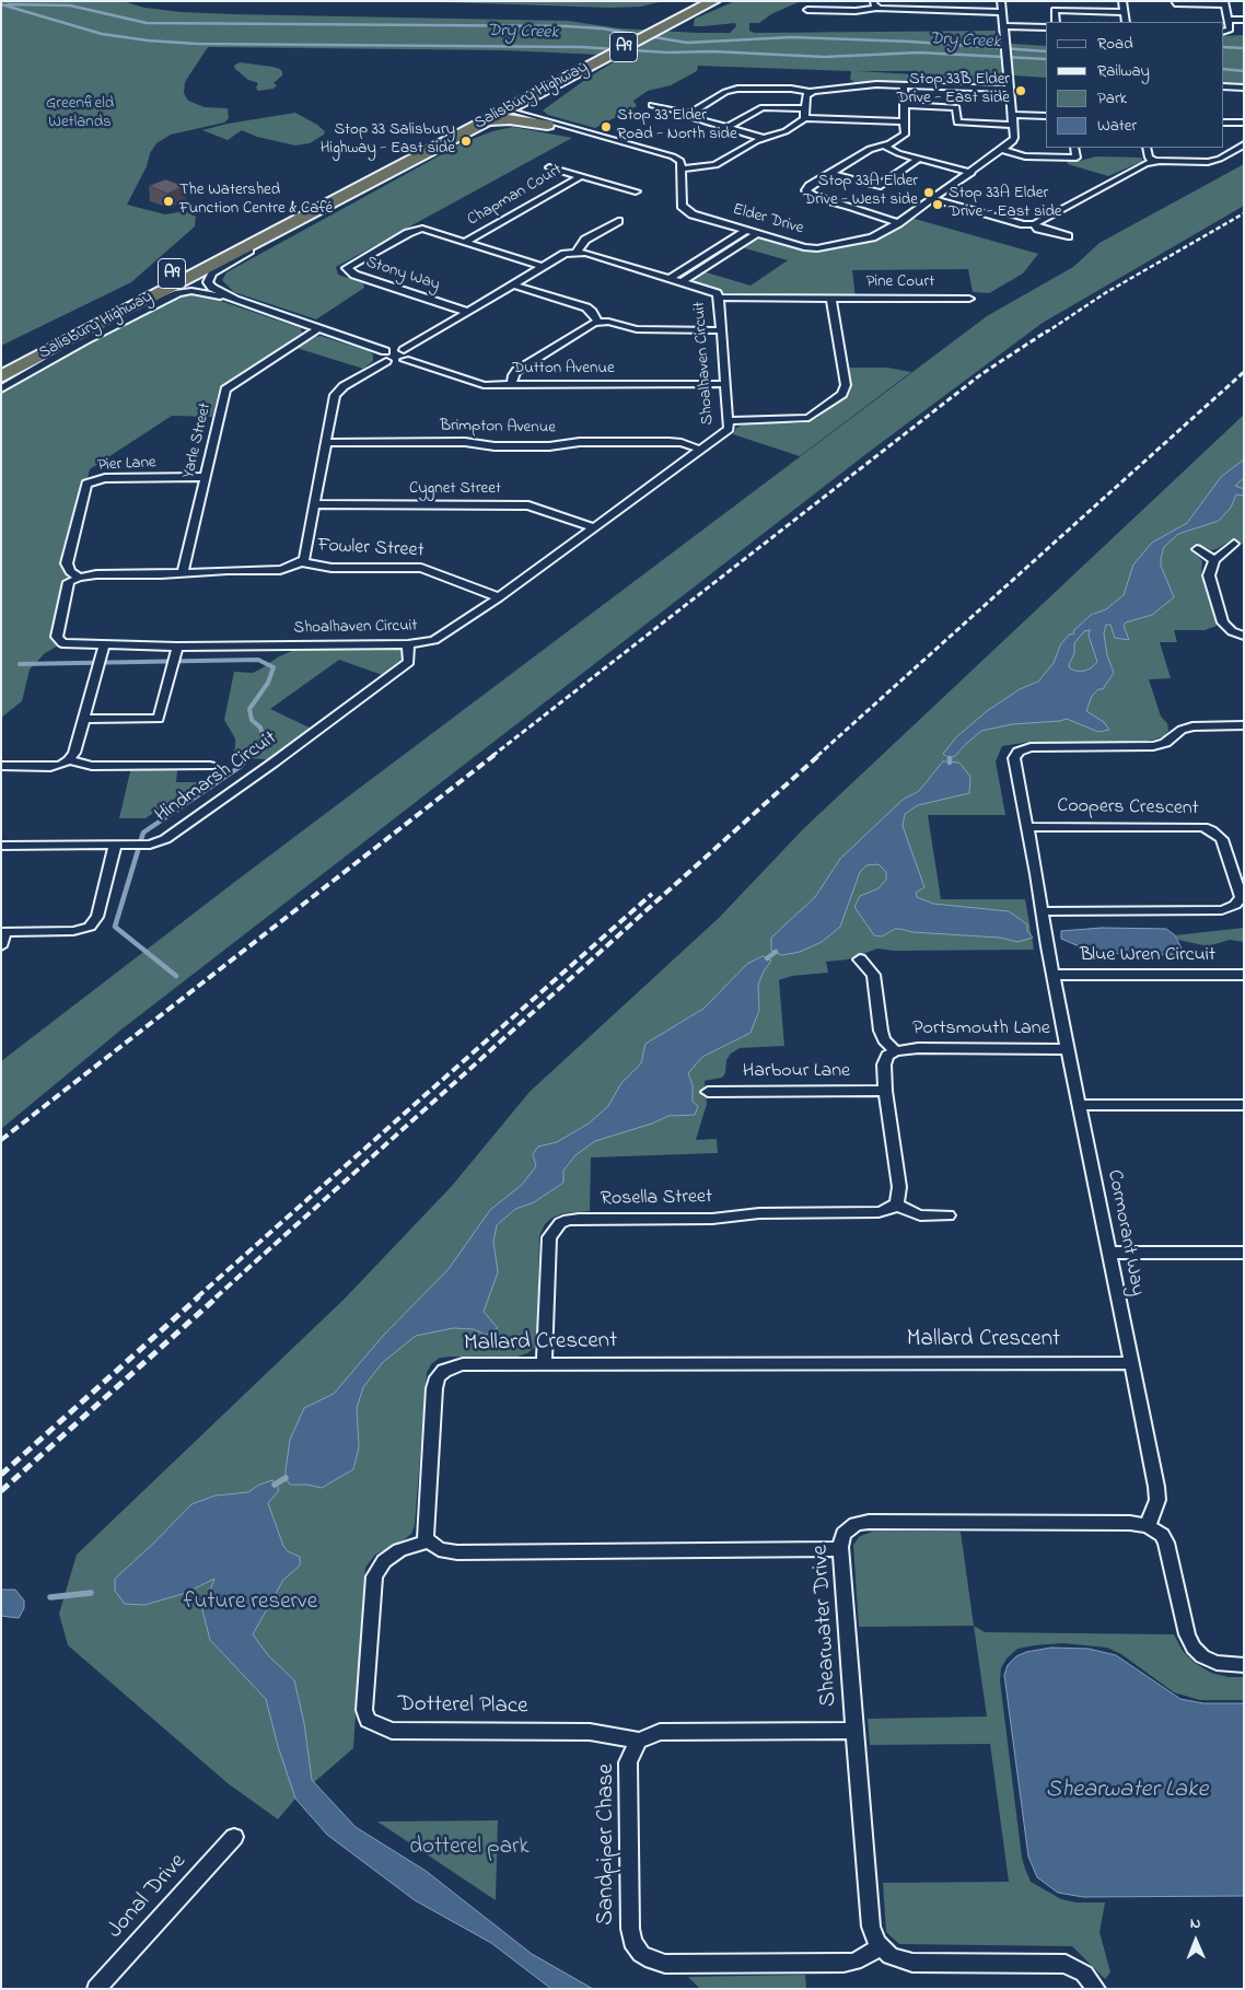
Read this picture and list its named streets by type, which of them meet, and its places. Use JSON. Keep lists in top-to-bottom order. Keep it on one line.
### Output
{"streets":{"highway":["A9","Salisbury Highway"],"street":["Chapman Court","Elder Drive","Stony Way","Pine Court","Shoalhaven Circuit","Dutton Avenue","Brimpton Avenue","Yarle Street","Pier Lane","Cygnet Street","Fowler Street","Hindmarsh Circuit","Coopers Crescent","Blue Wren Circuit","Portsmouth Lane","Harbour Lane","Rosella Street","Cormorant Way","Mallard Crescent","Shearwater Drive","Dotterel Place","Sandpiper Chase","Jonal Drive"]},"crossings":[["Chapman Court","Stony Way"],["Pine Court","Shoalhaven Circuit"],["Shoalhaven Circuit","Dutton Avenue"],["Shoalhaven Circuit","Brimpton Avenue"],["Shoalhaven Circuit","Pier Lane"],["Shoalhaven Circuit","Cygnet Street"],["Shoalhaven Circuit","Fowler Street"],["Shoalhaven Circuit","Hindmarsh Circuit"],["Yarle Street","Pier Lane"],["Coopers Crescent","Cormorant Way"],["Blue Wren Circuit","Cormorant Way"],["Portsmouth Lane","Cormorant Way"],["Rosella Street","Mallard Crescent"],["Cormorant Way","Mallard Crescent"],["Cormorant Way","Shearwater Drive"],["Mallard Crescent","Dotterel Place"],["Shearwater Drive","Sandpiper Chase"],["Dotterel Place","Sandpiper Chase"]],"water":["Dry Creek","Shearwater Lake"],"parks":["Greenfield Wetlands","future reserve","dotterel park"],"places":["Stop 33B Elder Drive - East side","Stop 33 Elder Road - North side","Stop 33 Salisbury Highway - East side","Stop 33A Elder Drive - West side","The Watershed Function Centre & Café","Stop 33A Elder Drive - East side"],"legend":["Road","Railway","Park","Water"],"north":"top"}
